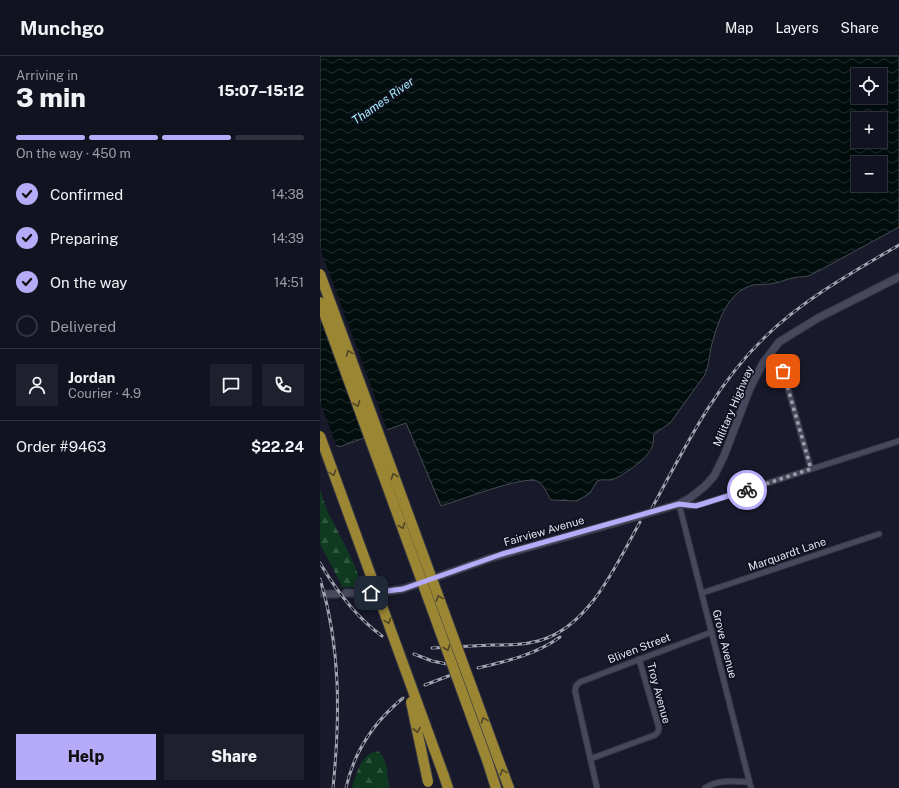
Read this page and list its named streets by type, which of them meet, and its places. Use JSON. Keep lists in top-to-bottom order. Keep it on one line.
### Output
{"streets":{"street":["Military Highway","Fairview Avenue","Marquardt Lane","Grove Avenue","Bliven Street","Troy Avenue"]},"crossings":[["Military Highway","Fairview Avenue"],["Military Highway","Grove Avenue"],["Fairview Avenue","Grove Avenue"],["Marquardt Lane","Grove Avenue"],["Grove Avenue","Bliven Street"],["Bliven Street","Troy Avenue"]],"water":["Thames River"],"page":{"header":"Munchgo","nav":["Map","Layers","Share"],"heading":["3 min","Arriving in","15:07–15:12"],"panel":["Jordan","Courier · 4.9","Order #9463","$22.24"],"map_buttons":["+","−"],"bar":"On the way · 450 m","list":[["Confirmed","14:38"],["Preparing","14:39"],["On the way","14:51"],"Delivered"],"buttons":["Help","Share"]}}
